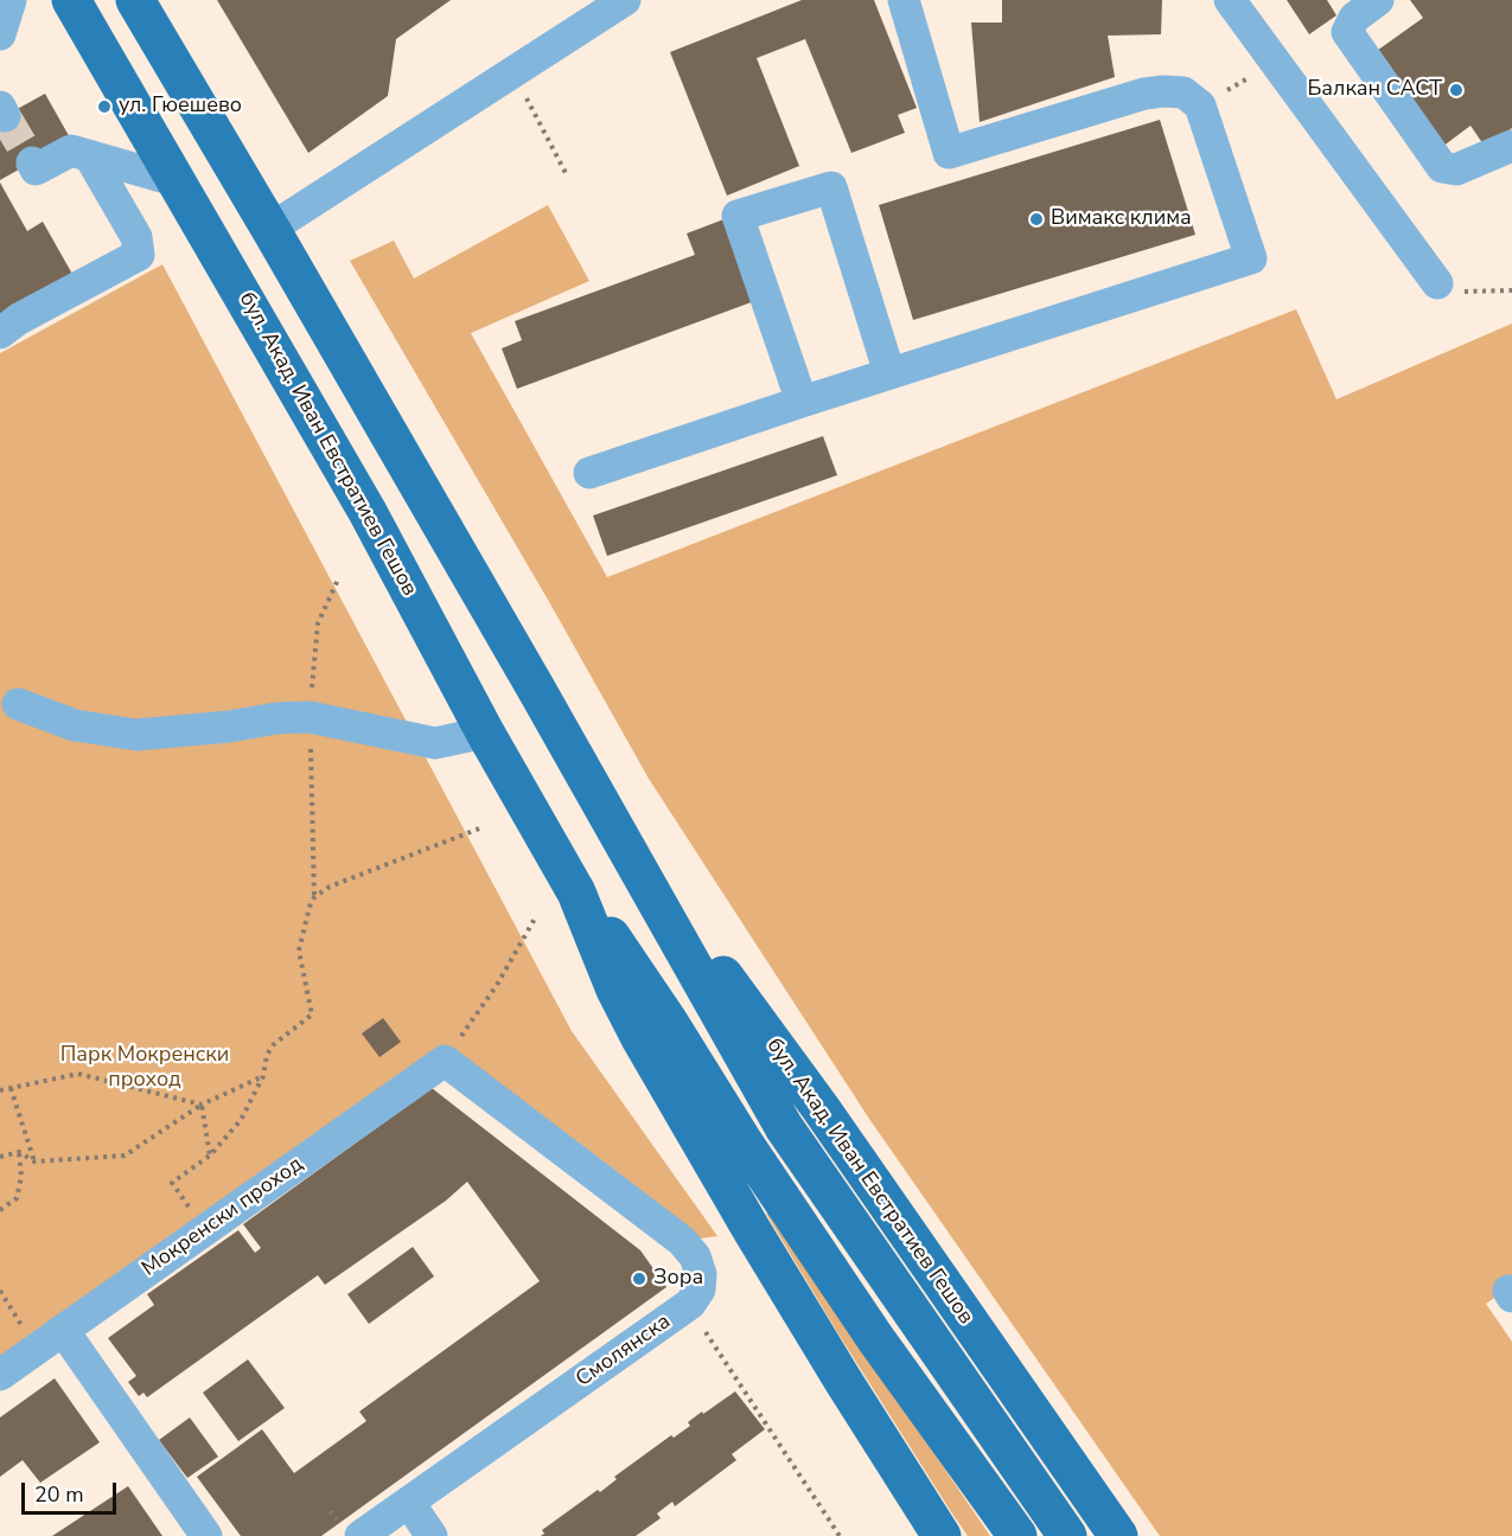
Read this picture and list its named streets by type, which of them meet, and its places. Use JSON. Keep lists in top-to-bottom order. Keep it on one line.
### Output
{"streets":{"main road":["бул. Акад. Иван Евстратиев Гешов"],"street":["Мокренски проход","Смолянска"]},"crossings":[["Мокренски проход","Смолянска"]],"parks":["Парк Мокренски проход"],"places":["Балкан САСТ","ул. Гюешево","Вимакс клима","Зора"],"scale_bar":"20 m"}
